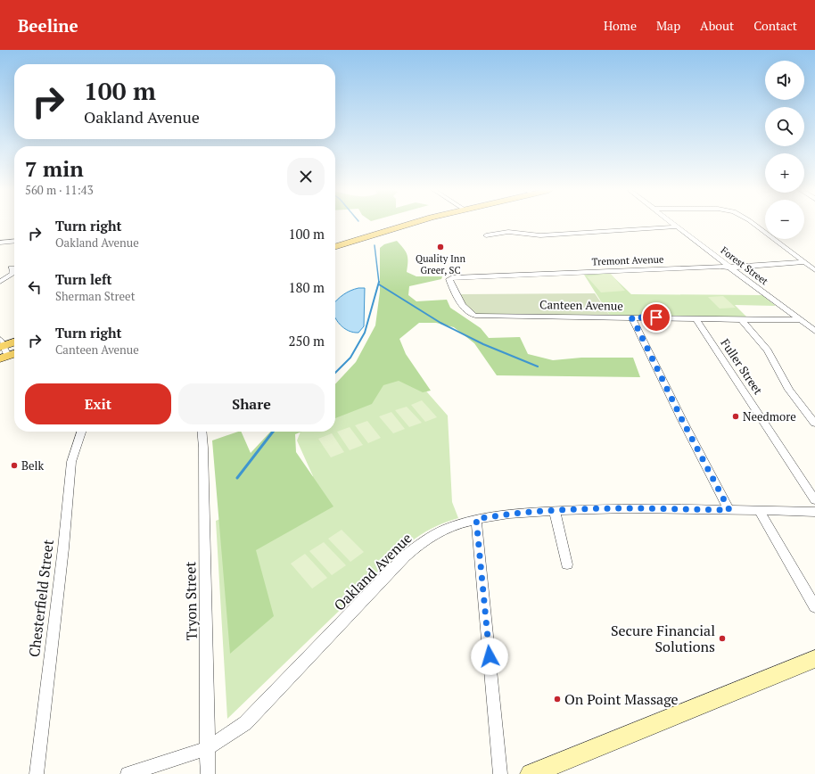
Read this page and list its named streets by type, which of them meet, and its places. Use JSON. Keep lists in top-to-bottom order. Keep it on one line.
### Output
{"streets":{"street":["Tremont Avenue","Forest Street","Canteen Avenue","Fuller Street","Oakland Avenue","Chesterfield Street","Tryon Street"]},"crossings":[["Tremont Avenue","Forest Street"],["Tremont Avenue","Canteen Avenue"],["Forest Street","Canteen Avenue"],["Canteen Avenue","Fuller Street"],["Oakland Avenue","Tryon Street"]],"places":["Quality Inn Greer, SC","Needmore","Belk","Secure Financial Solutions","On Point Massage"],"page":{"header":"Beeline","nav":["Home","Map","About","Contact"],"map_buttons":["+","−"],"turn":["100 m","Oakland Avenue"],"heading":["7 min","560 m · 11:43"],"list":[{"name":"Turn right","note":"Oakland Avenue","value":"100 m"},{"name":"Turn left","note":"Sherman Street","value":"180 m"},{"name":"Turn right","note":"Canteen Avenue","value":"250 m"}],"buttons":["Exit","Share"]}}
